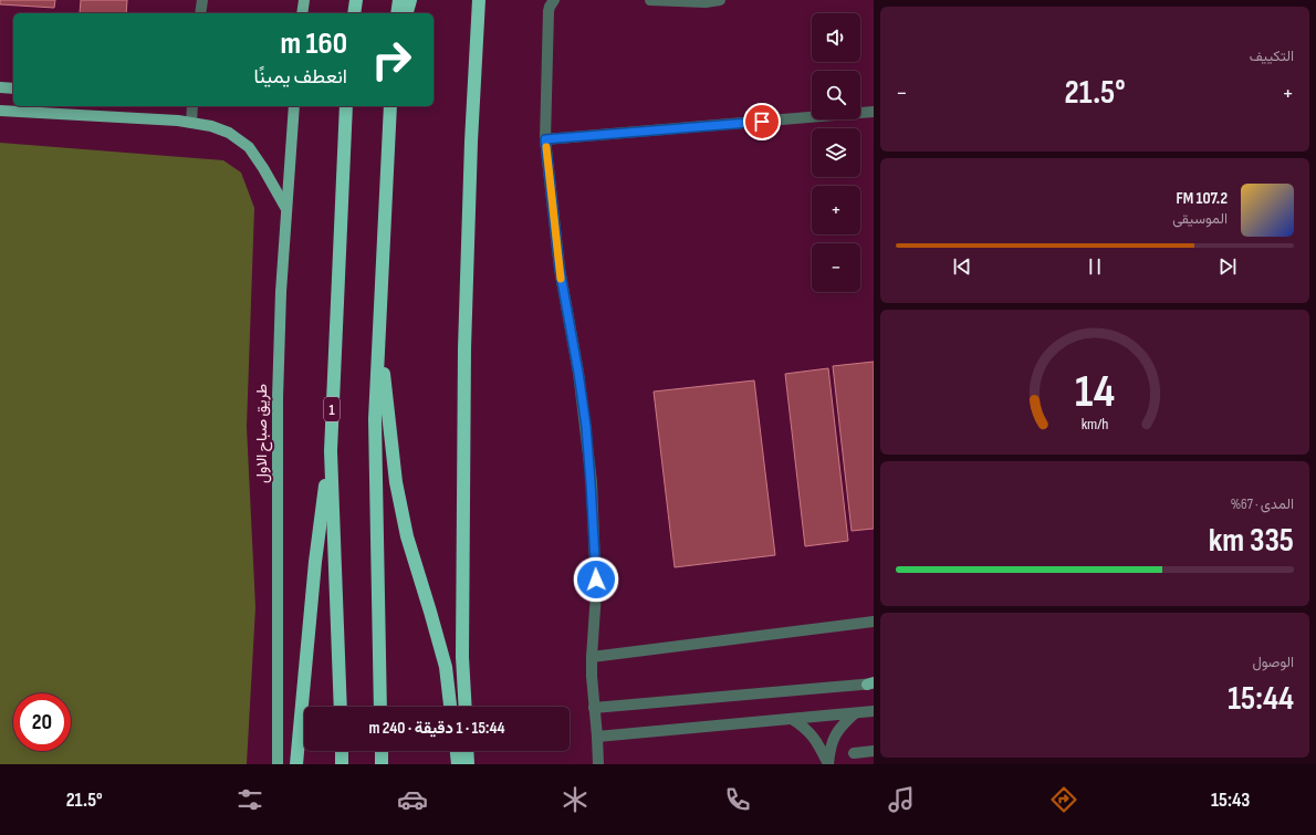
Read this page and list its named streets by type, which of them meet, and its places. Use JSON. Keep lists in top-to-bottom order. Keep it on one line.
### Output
{"streets":{"highway":["1"],"main road":["طريق صباح الاول"]},"page":{"tile":["التكييف",["المدى · 67%","335 km"],["الوصول","15:44"]],"map_buttons":["+","−"],"turn":["160 m","انعطف يمينًا"],"heat":["−","21.5°","+"],"song":["107.2 FM","الموسيقى"],"limit":"20","trip":"15:44 · 1 دقيقة · 240 m","tabs":["15:43","21.5°"],"gauge":["14","km/h"]}}
